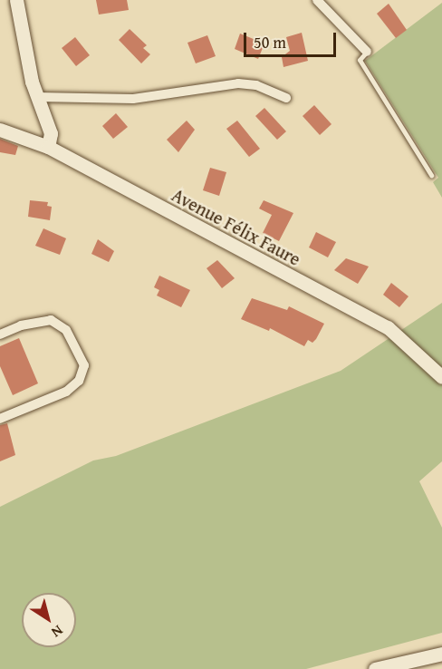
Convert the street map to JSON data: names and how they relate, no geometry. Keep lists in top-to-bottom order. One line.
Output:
{"streets":{"street":["Avenue Félix Faure"]},"scale_bar":"50 m","north":"bottom right"}
